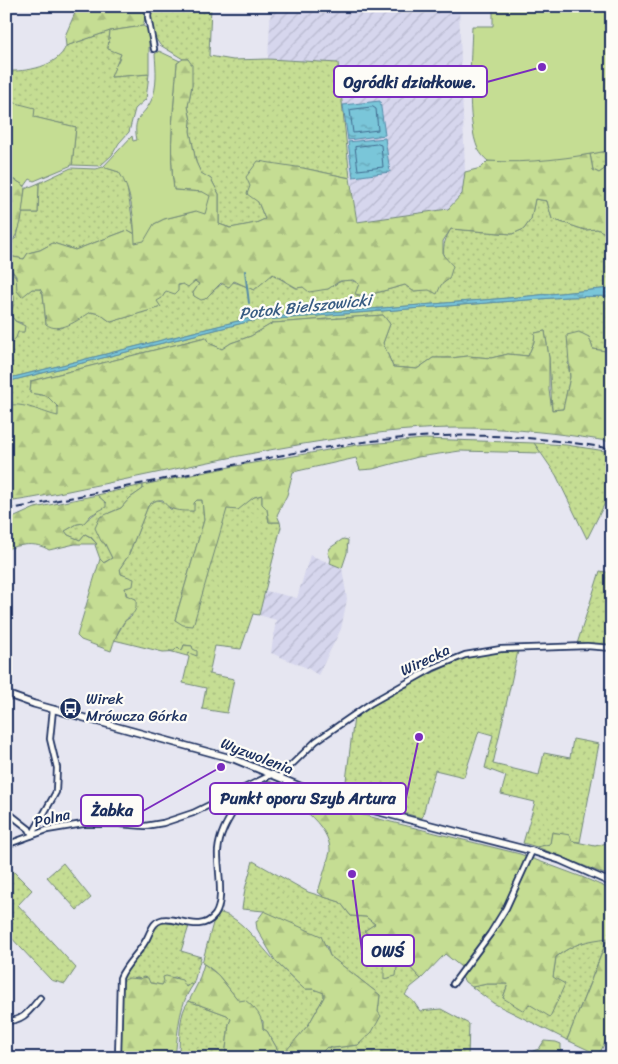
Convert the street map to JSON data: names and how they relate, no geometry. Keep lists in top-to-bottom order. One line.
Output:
{"streets":{"street":["Wirecka","Wyzwolenia","Polna"]},"crossings":[["Wirecka","Wyzwolenia"],["Wyzwolenia","Polna"]],"water":["Potok Bielszowicki"],"places":{"other":["Ogródki działkowe.","Punkt oporu Szyb Artura","Żabka","OWŚ"],"bus stop":["Wirek Mrówcza Górka"]}}
